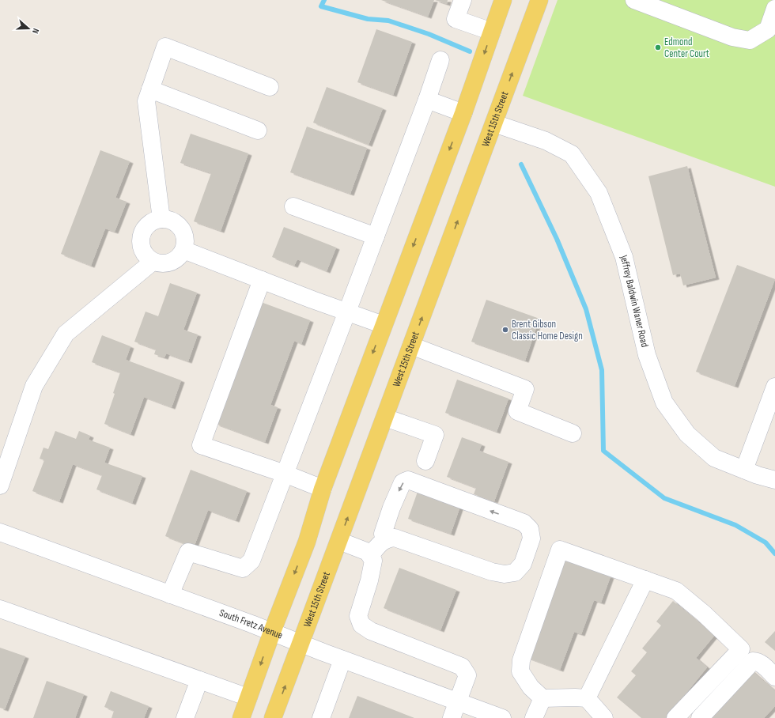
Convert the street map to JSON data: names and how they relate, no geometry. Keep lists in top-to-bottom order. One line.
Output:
{"streets":{"main road":["West 15th Street"],"street":["Jeffrey Baldwin Waner Road","South Fretz Avenue"]},"crossings":[["West 15th Street","Jeffrey Baldwin Waner Road"],["West 15th Street","South Fretz Avenue"]],"places":["Edmond Center Court","Brent Gibson Classic Home Design"],"north":"right"}
